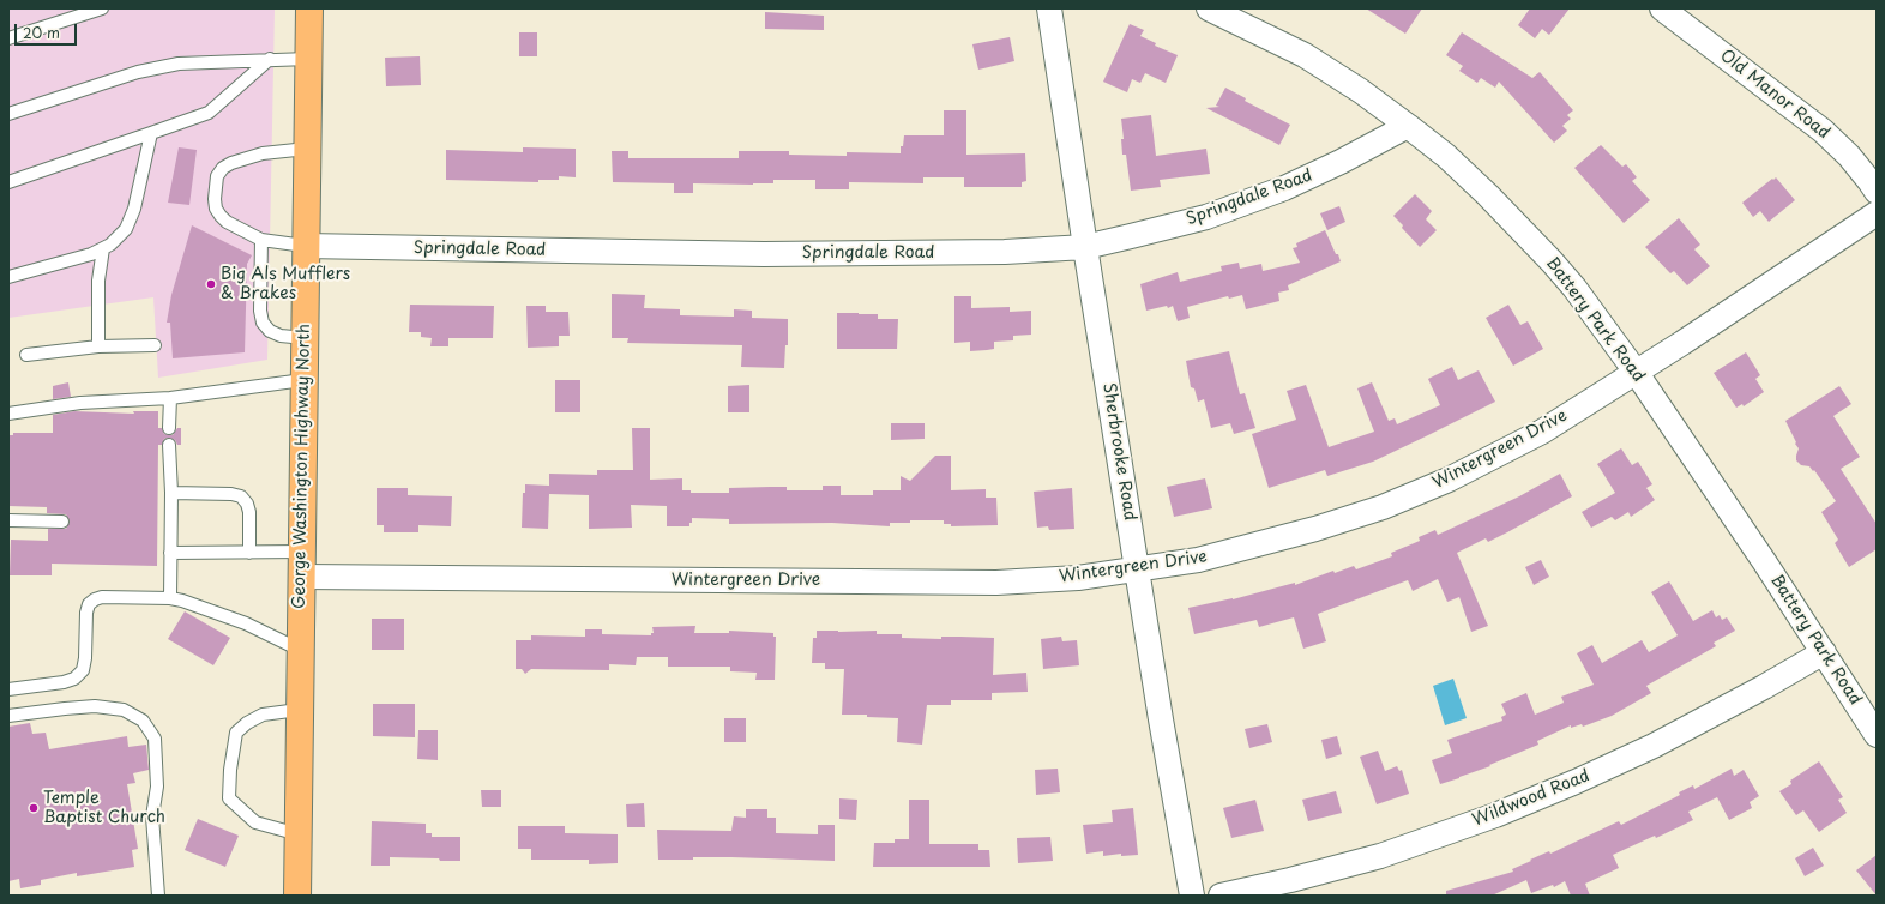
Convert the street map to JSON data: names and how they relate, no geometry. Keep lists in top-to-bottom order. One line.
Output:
{"streets":{"main road":["George Washington Highway North"],"street":["Old Manor Road","Springdale Road","Battery Park Road","Wintergreen Drive","Sherbrooke Road","Wildwood Road"]},"crossings":[["Springdale Road","Battery Park Road"],["Springdale Road","Sherbrooke Road"],["Springdale Road","George Washington Highway North"],["Battery Park Road","Wintergreen Drive"],["Battery Park Road","Wildwood Road"],["Wintergreen Drive","Sherbrooke Road"],["Wintergreen Drive","George Washington Highway North"]],"places":["Big Als Mufflers & Brakes","Temple Baptist Church"],"scale_bar":"20 m"}
